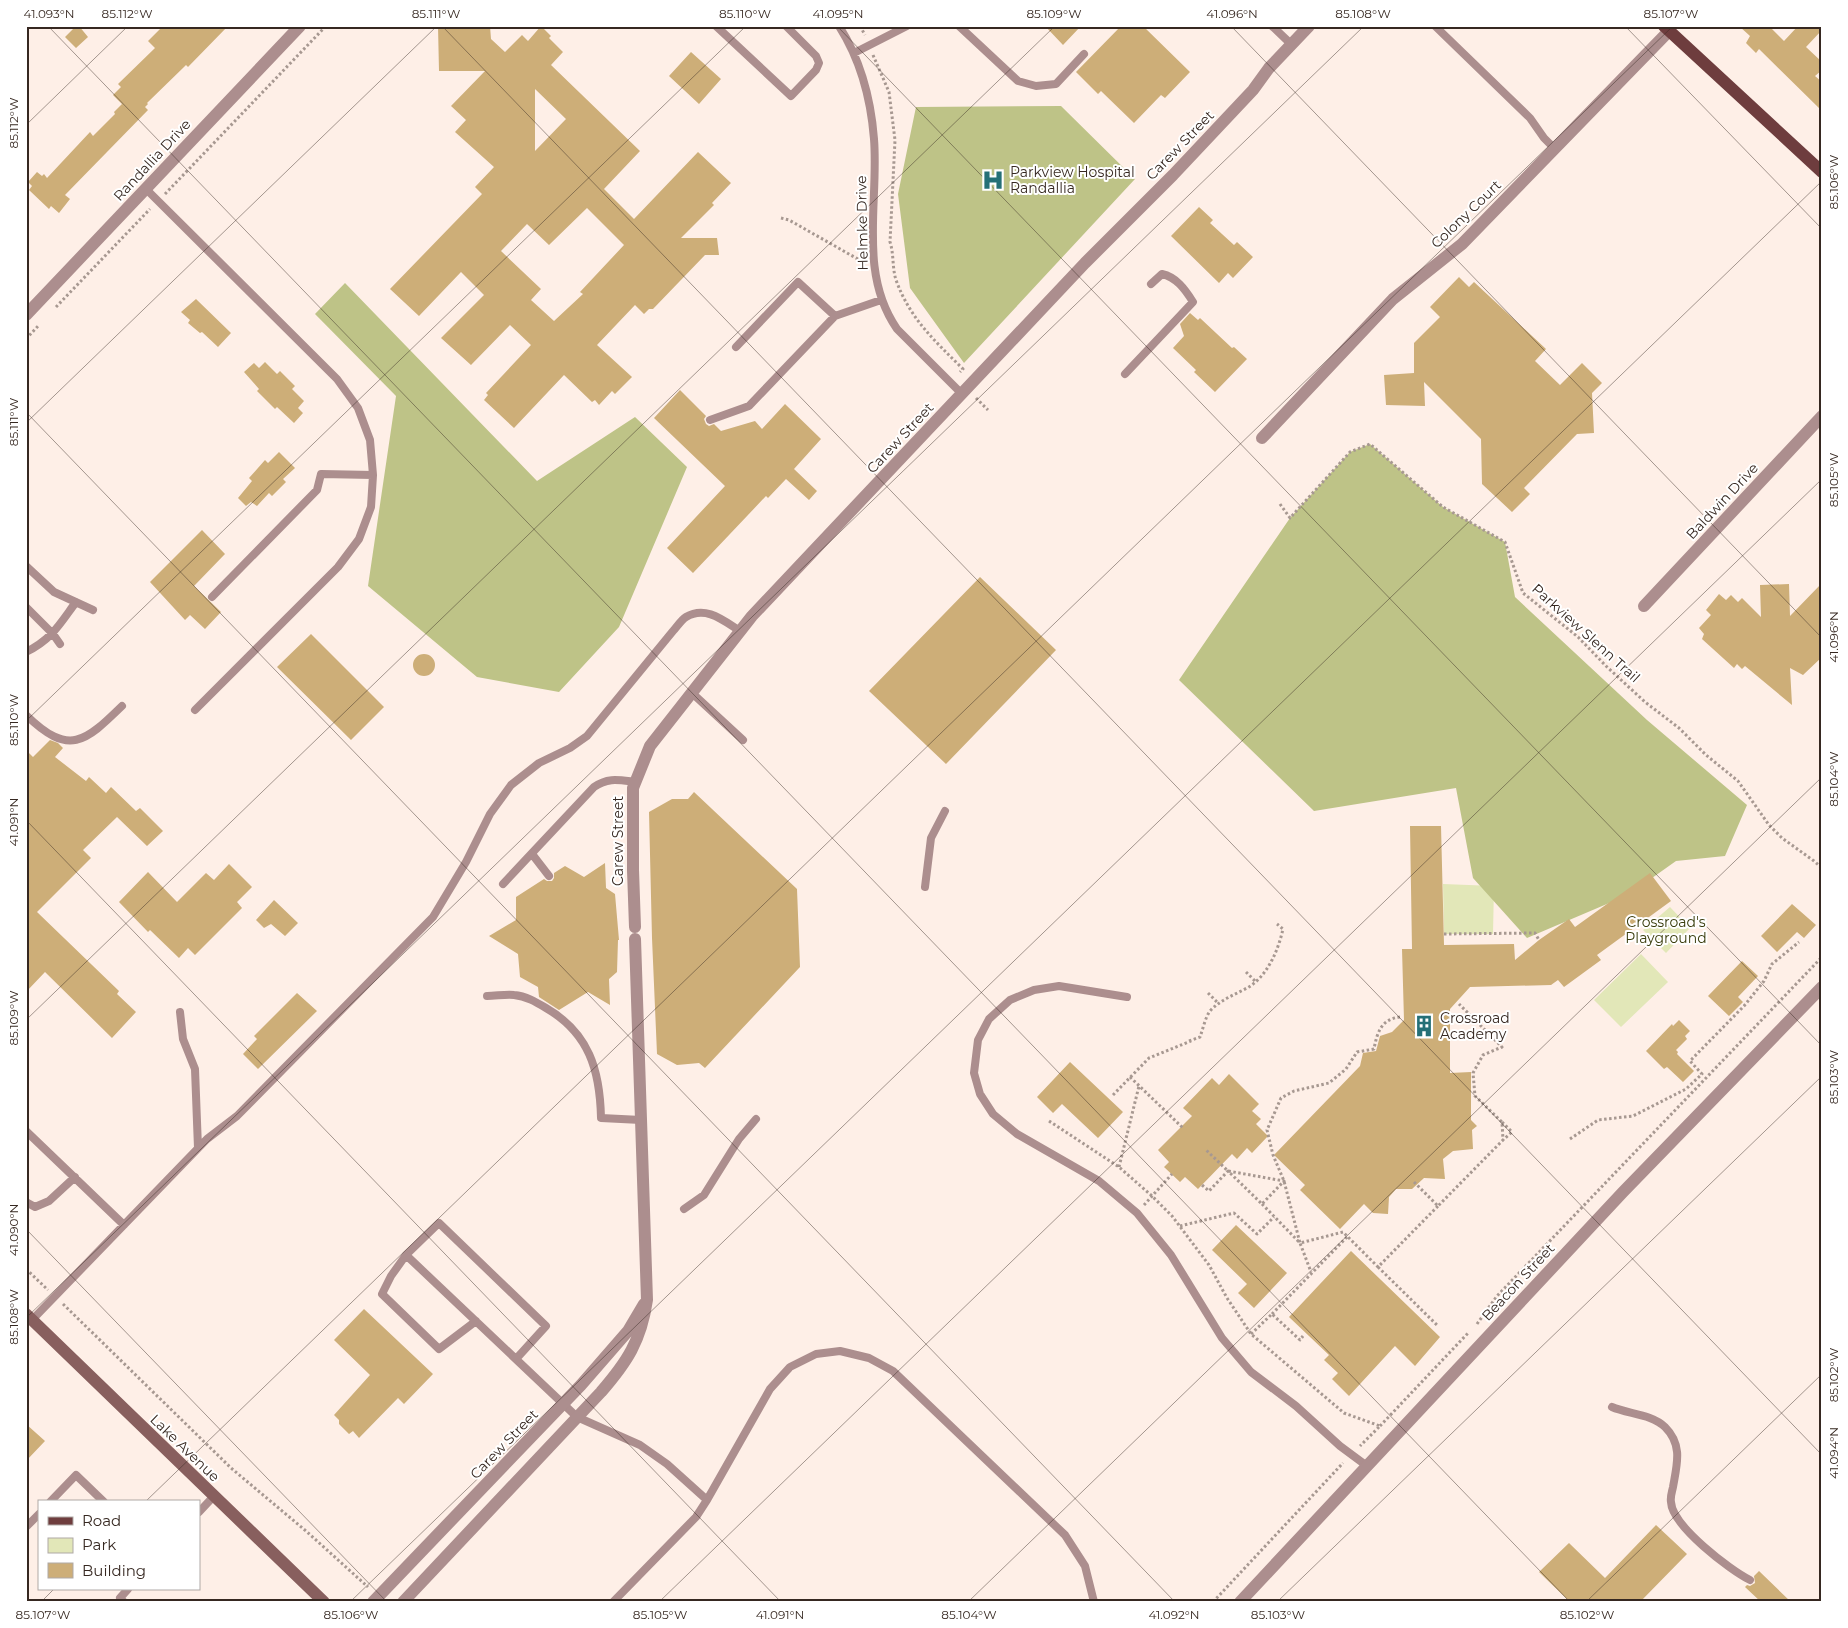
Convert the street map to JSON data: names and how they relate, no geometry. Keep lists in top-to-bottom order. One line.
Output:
{"streets":{"main road":["Lake Avenue"],"street":["Carew Street","Randallia Drive","Colony Court","Baldwin Drive","Beacon Street"],"lane":["Helmke Drive"],"path":["Parkview Slenn Trail"]},"crossings":[["Carew Street","Helmke Drive"]],"parks":["Crossroad's Playground"],"places":{"hospital":["Parkview Hospital Randallia"],"building":["Crossroad Academy"]},"legend":["Road","Park","Building"],"coordinates":["41.093°N","85.112°W","85.111°W","85.110°W","41.095°N","85.109°W","41.096°N","85.108°W","85.107°W","85.106°W","85.105°W","85.104°W","41.091°N","85.103°W","41.090°N","85.102°W","41.094°N","41.092°N"]}
